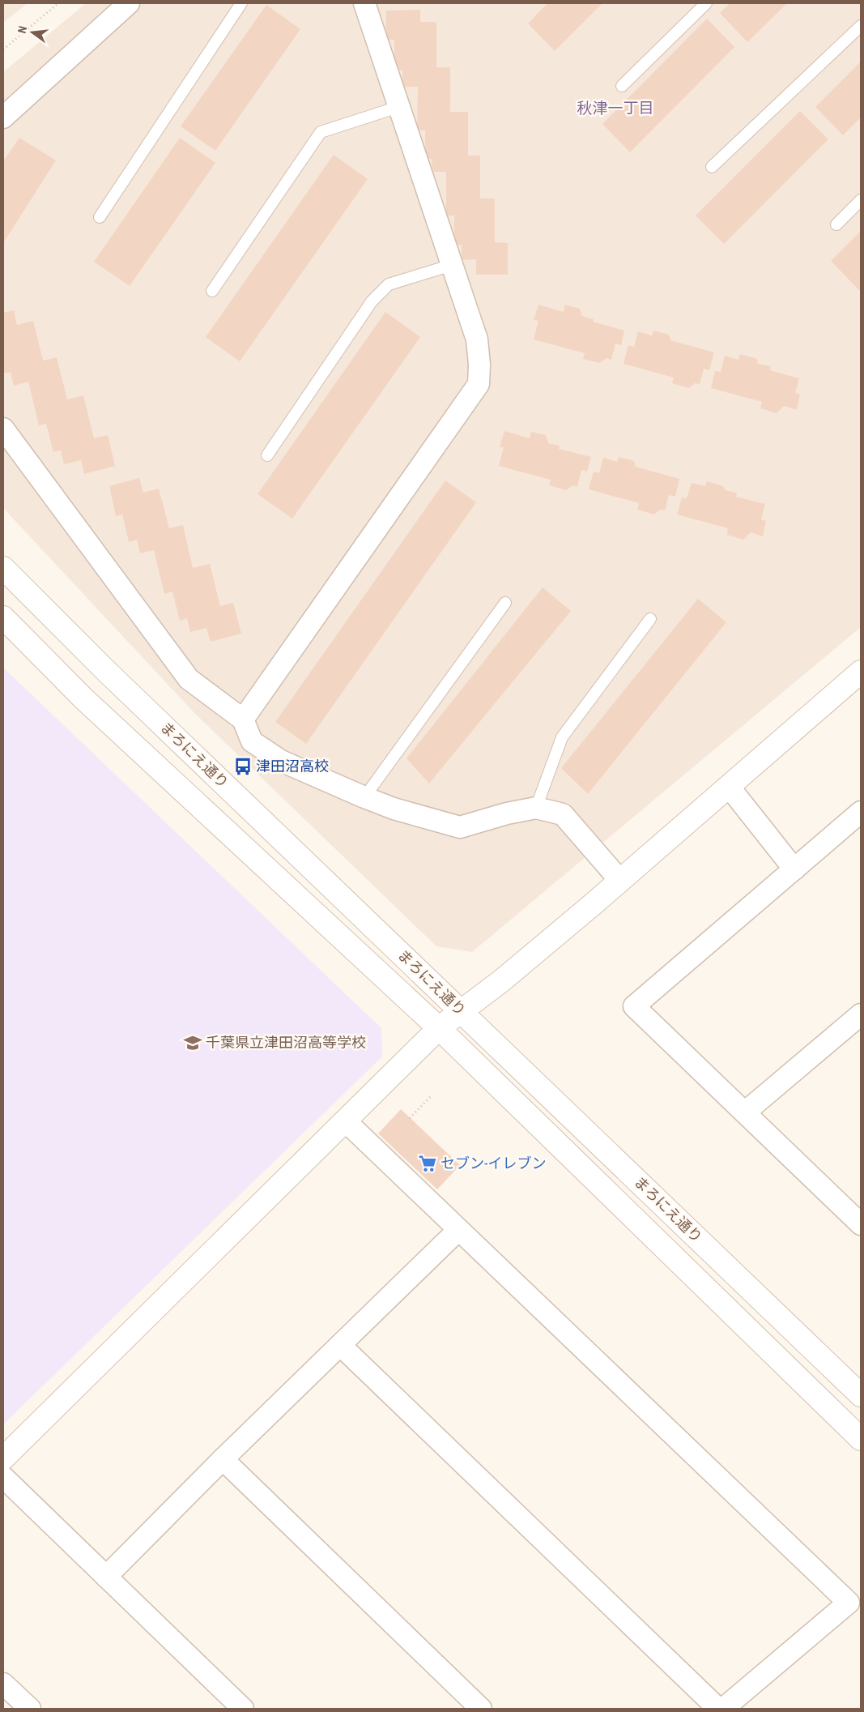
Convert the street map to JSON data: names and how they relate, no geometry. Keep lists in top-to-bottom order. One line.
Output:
{"streets":{"street":["まろにえ通り"]},"districts":["秋津一丁目"],"places":{"bus stop":["津田沼高校"],"school or university":["千葉県立津田沼高等学校"],"supermarket":["セブン-イレブン"]},"north":"left"}
